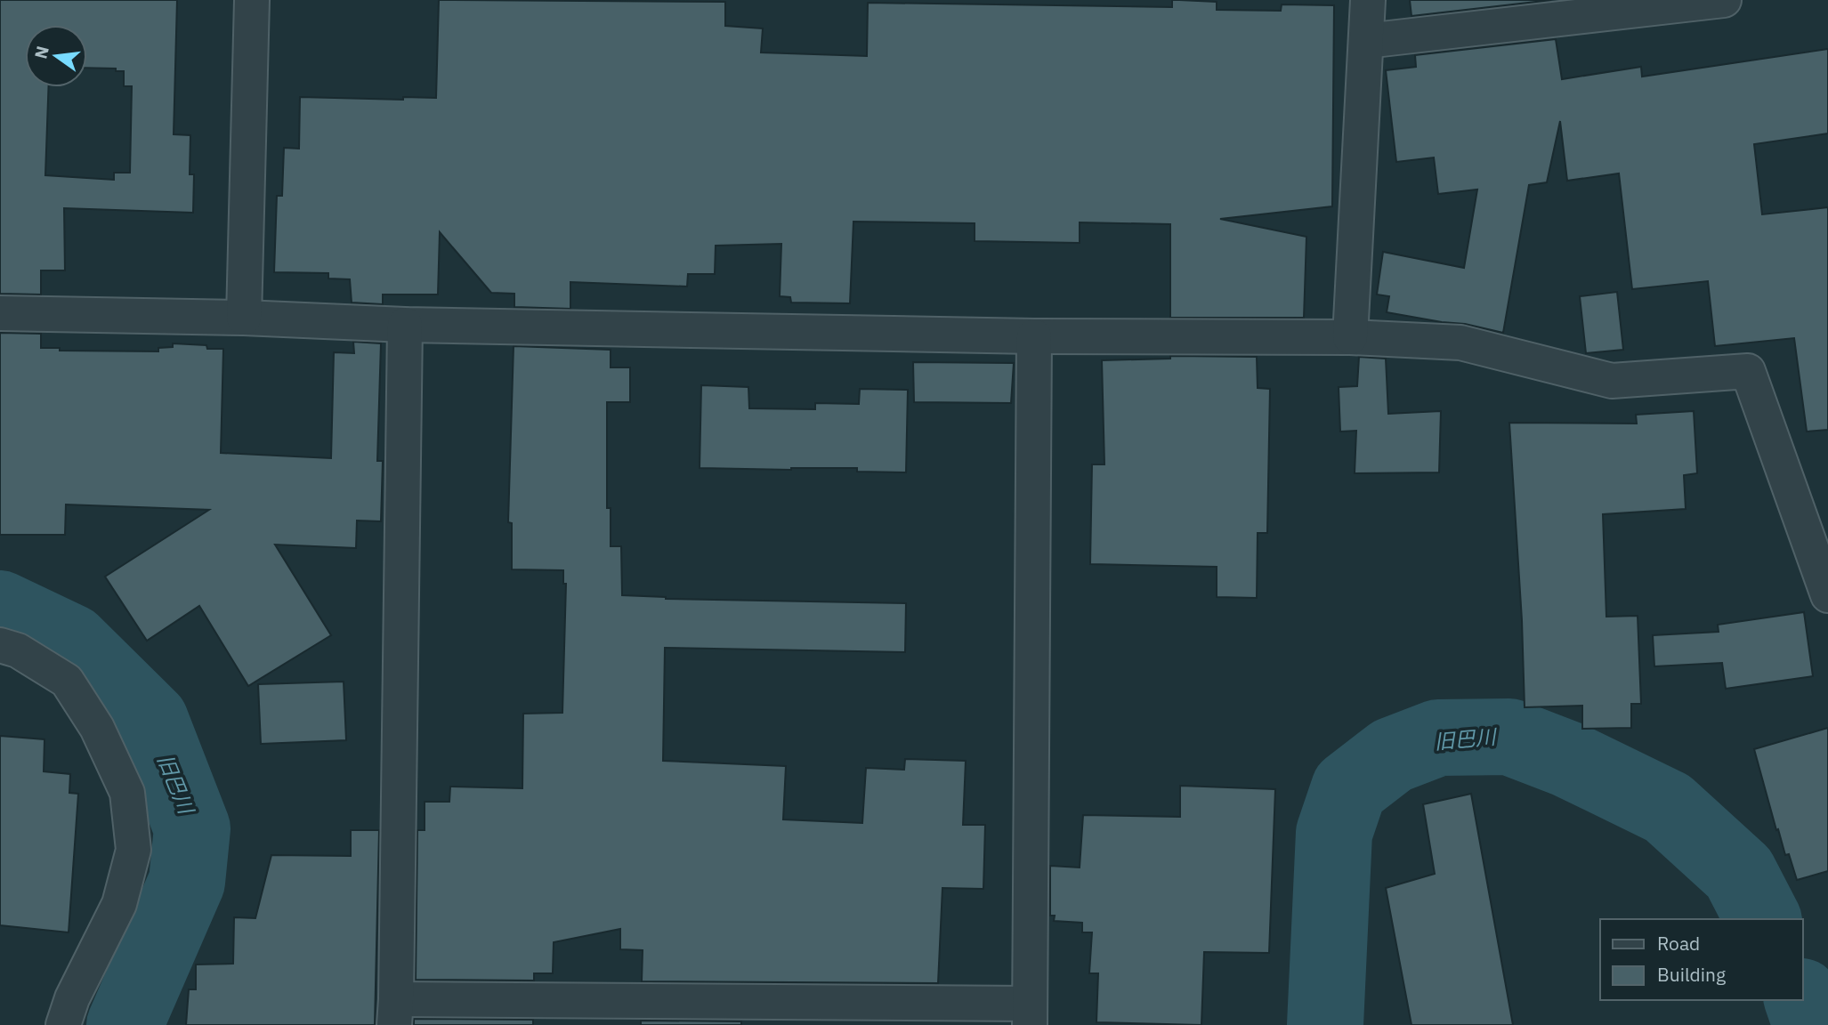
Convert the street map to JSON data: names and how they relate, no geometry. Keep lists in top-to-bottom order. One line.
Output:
{"water":["旧巴川"],"legend":["Road","Building"],"north":"left"}
